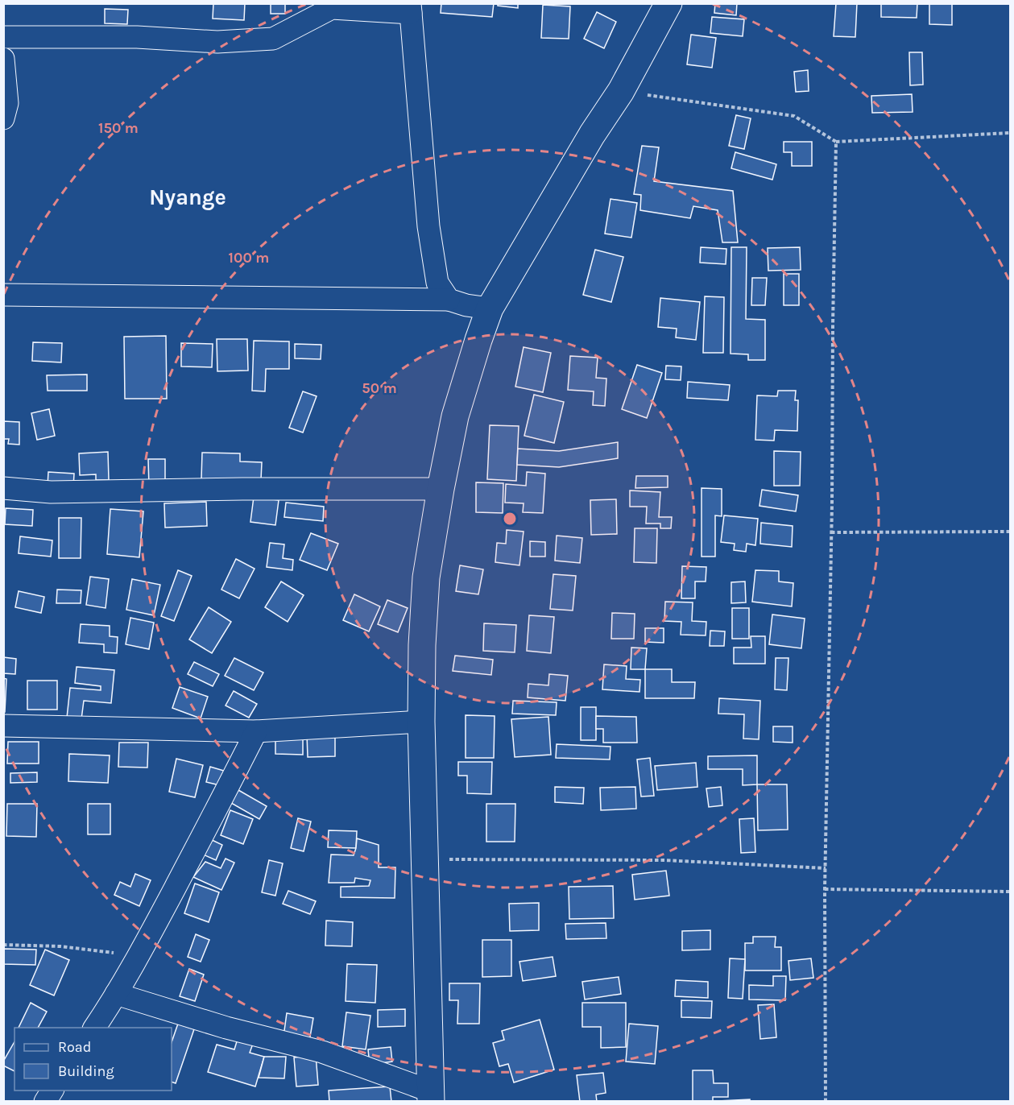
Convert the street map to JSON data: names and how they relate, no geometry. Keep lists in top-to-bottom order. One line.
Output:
{"districts":["Nyange"],"legend":["Road","Building"],"rings":["150 m","100 m","50 m"]}
